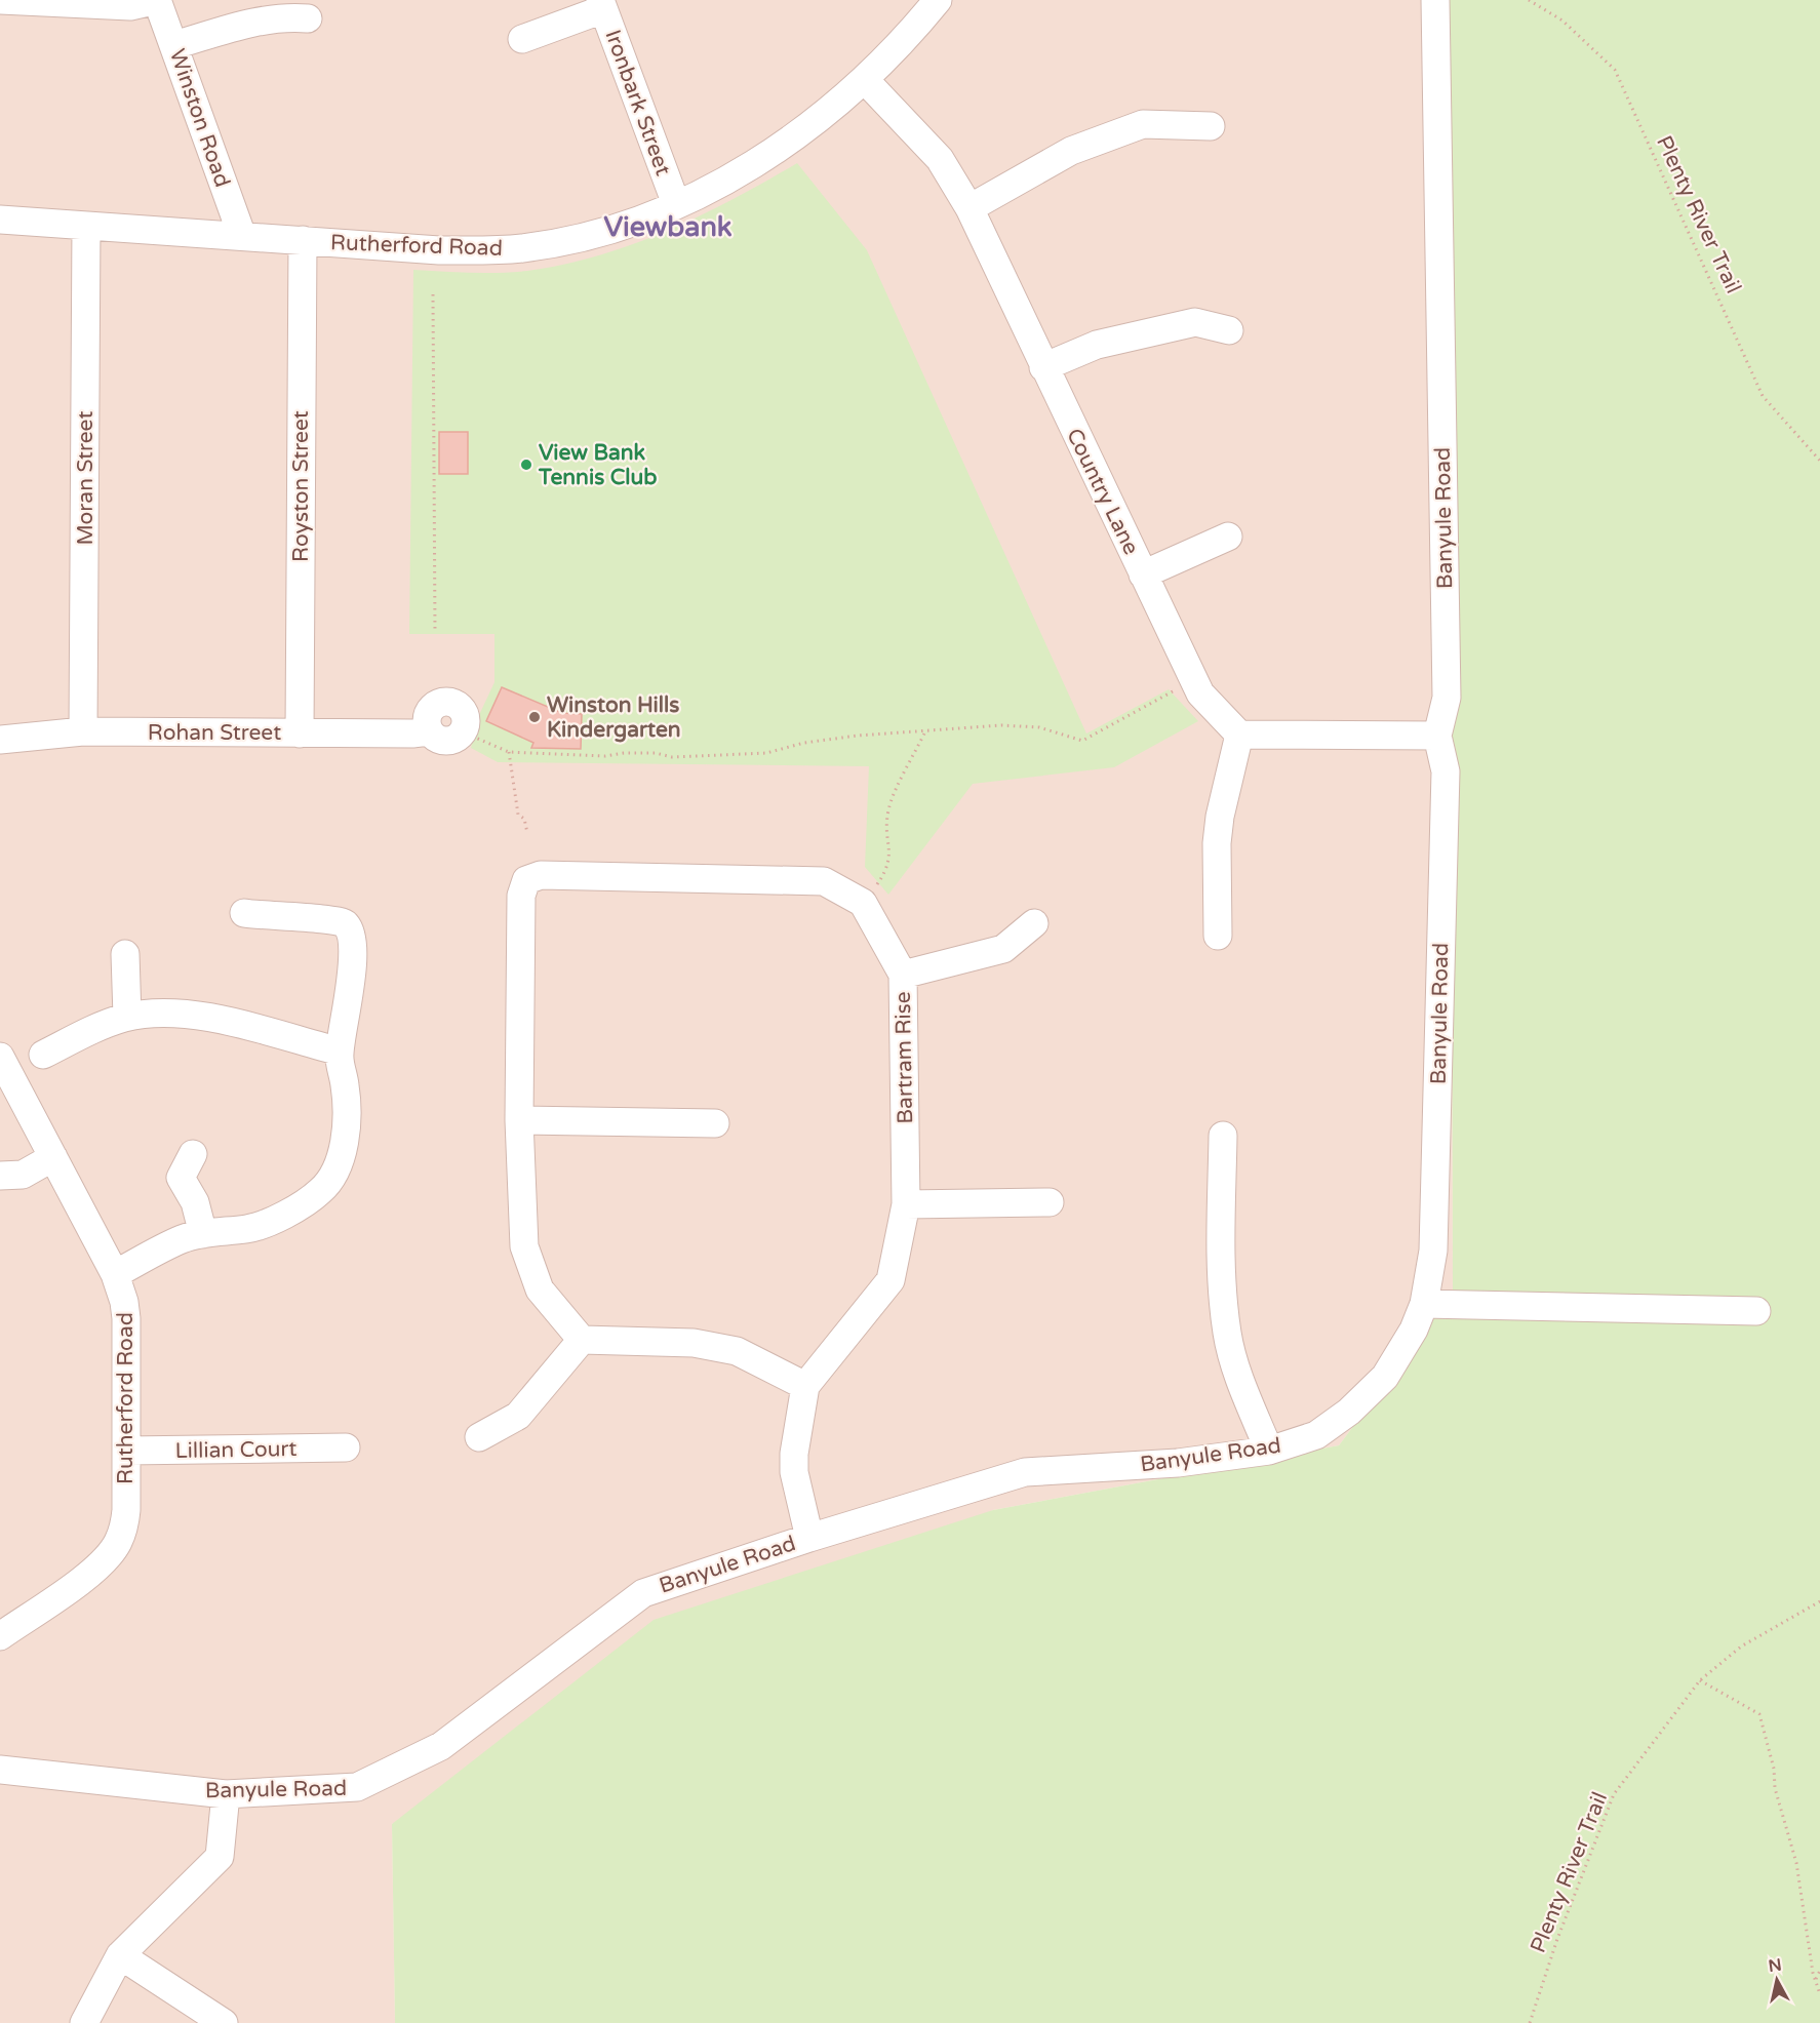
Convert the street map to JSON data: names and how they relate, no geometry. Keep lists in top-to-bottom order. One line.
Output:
{"streets":{"street":["Ironbark Street","Winston Road","Rutherford Road","Moran Street","Royston Street","Country Lane","Banyule Road","Rohan Street","Bartram Rise","Lillian Court"],"path":["Plenty River Trail"]},"crossings":[["Ironbark Street","Rutherford Road"],["Winston Road","Rutherford Road"],["Rutherford Road","Moran Street"],["Rutherford Road","Royston Street"],["Rutherford Road","Country Lane"],["Rutherford Road","Lillian Court"],["Moran Street","Rohan Street"],["Royston Street","Rohan Street"],["Banyule Road","Bartram Rise"]],"districts":["Viewbank"],"places":["View Bank Tennis Club","Winston Hills Kindergarten"],"north":"top"}
